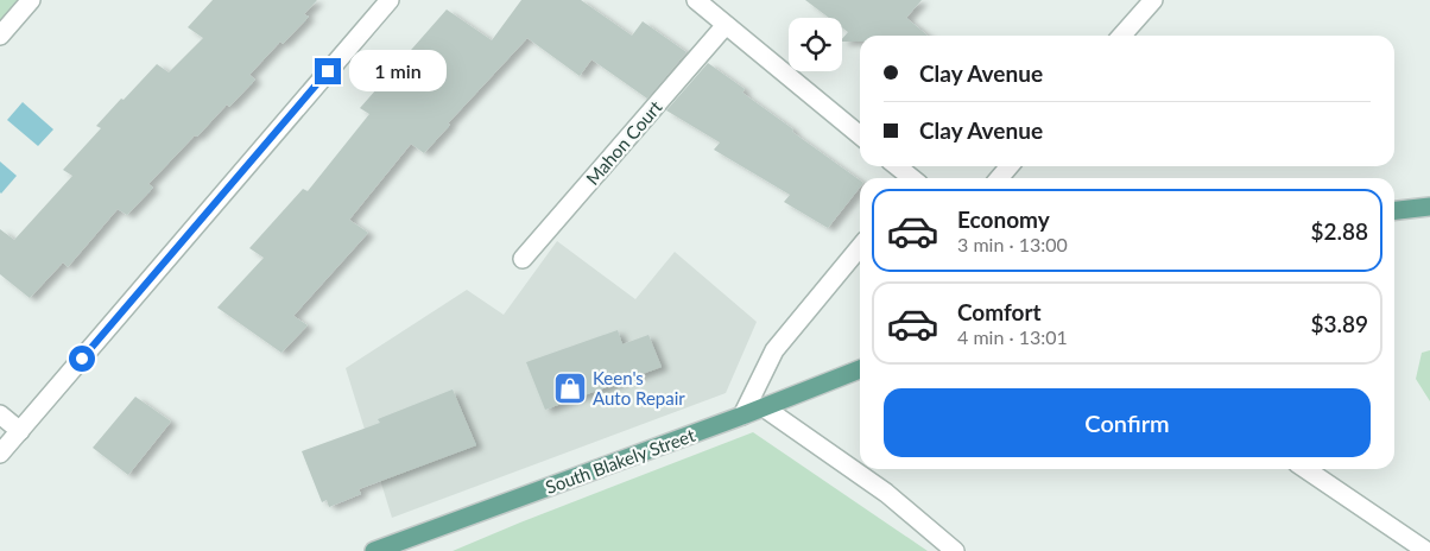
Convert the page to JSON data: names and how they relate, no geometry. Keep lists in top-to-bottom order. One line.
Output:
{"streets":{"main road":["South Blakely Street"],"street":["Mahon Court"]},"places":{"shop":["Keen's Auto Repair"]},"page":{"banner":["Clay Avenue","Clay Avenue"],"bubble":"1 min","list":[{"name":"Economy","note":"3 min · 13:00","value":"$2.88"},{"name":"Comfort","note":"4 min · 13:01","value":"$3.89"}],"buttons":"Confirm"}}
